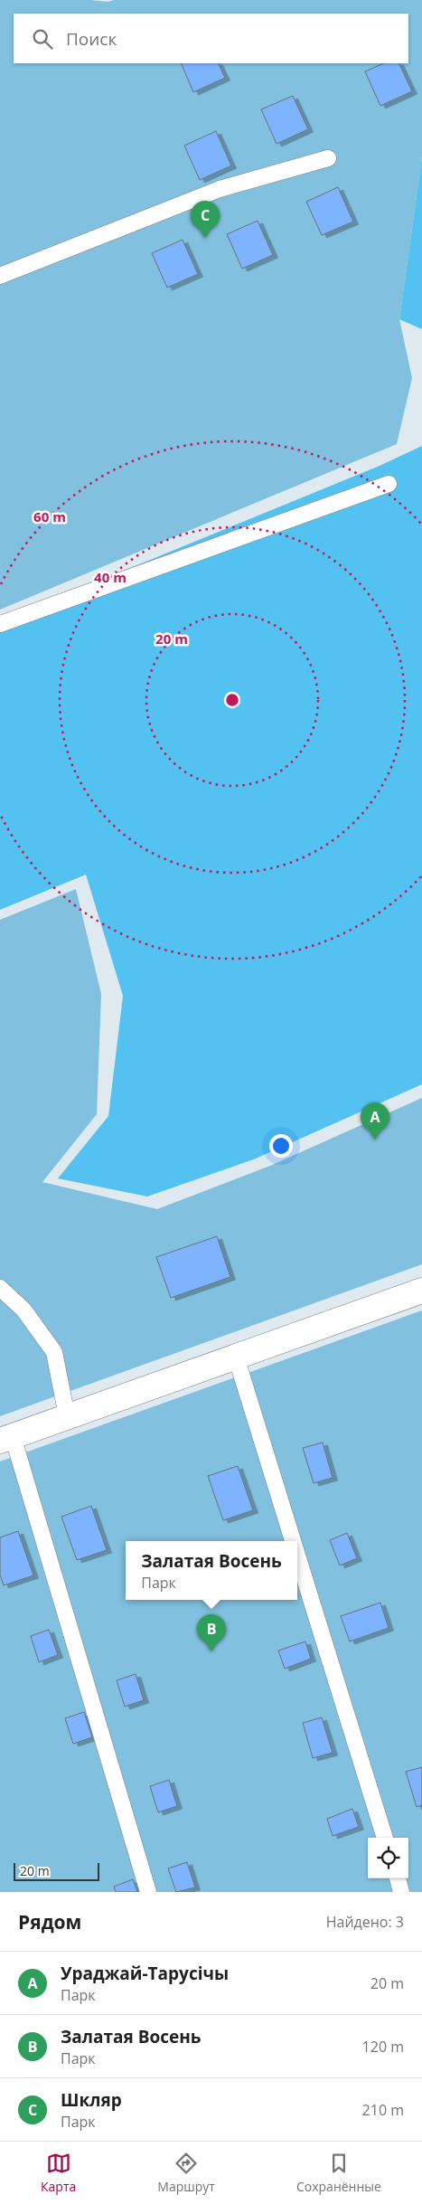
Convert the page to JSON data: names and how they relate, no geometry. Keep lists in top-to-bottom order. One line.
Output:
{"scale_bar":"20 m","page":{"search":"Поиск","pins":["C","A","B"],"popup":["Залатая Восень","Парк"],"scale":"20 m","heading":["Рядом","Найдено: 3"],"list":[{"mark":"A","name":"Ураджай-Тарусічы","note":"Парк","value":"20 m"},{"mark":"B","name":"Залатая Восень","note":"Парк","value":"120 m"},{"mark":"C","name":"Шкляр","note":"Парк","value":"210 m"}],"nav":["Карта","Маршрут","Сохранённые"]},"rings":["60 m","40 m","20 m"]}
